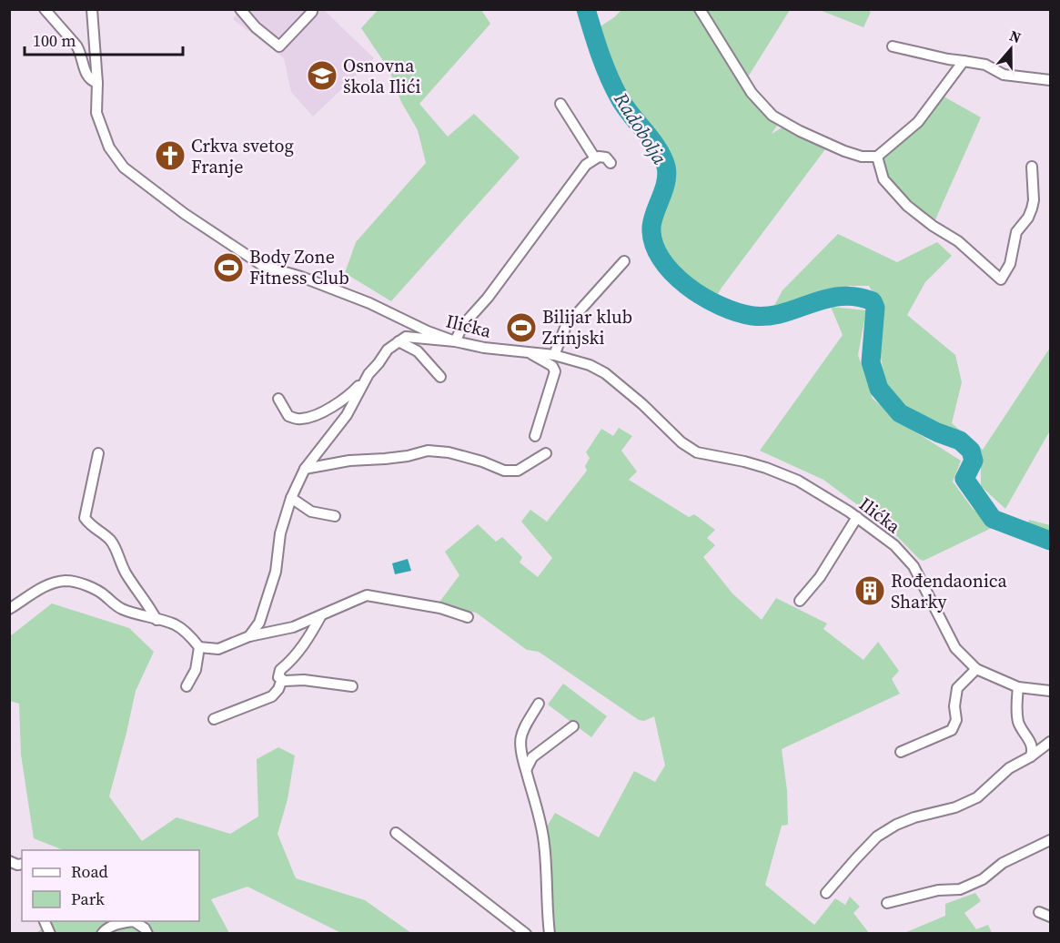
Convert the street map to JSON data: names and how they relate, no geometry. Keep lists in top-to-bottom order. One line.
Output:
{"streets":{"street":["Ilićka"]},"water":["Radobolja"],"places":{"school or university":["Osnovna škola Ilići"],"church":["Crkva svetog Franje"],"sports":["Body Zone Fitness Club","Bilijar klub Zrinjski"],"building":["Rođendaonica Sharky"]},"legend":["Road","Park"],"scale_bar":"100 m","north":"top"}
